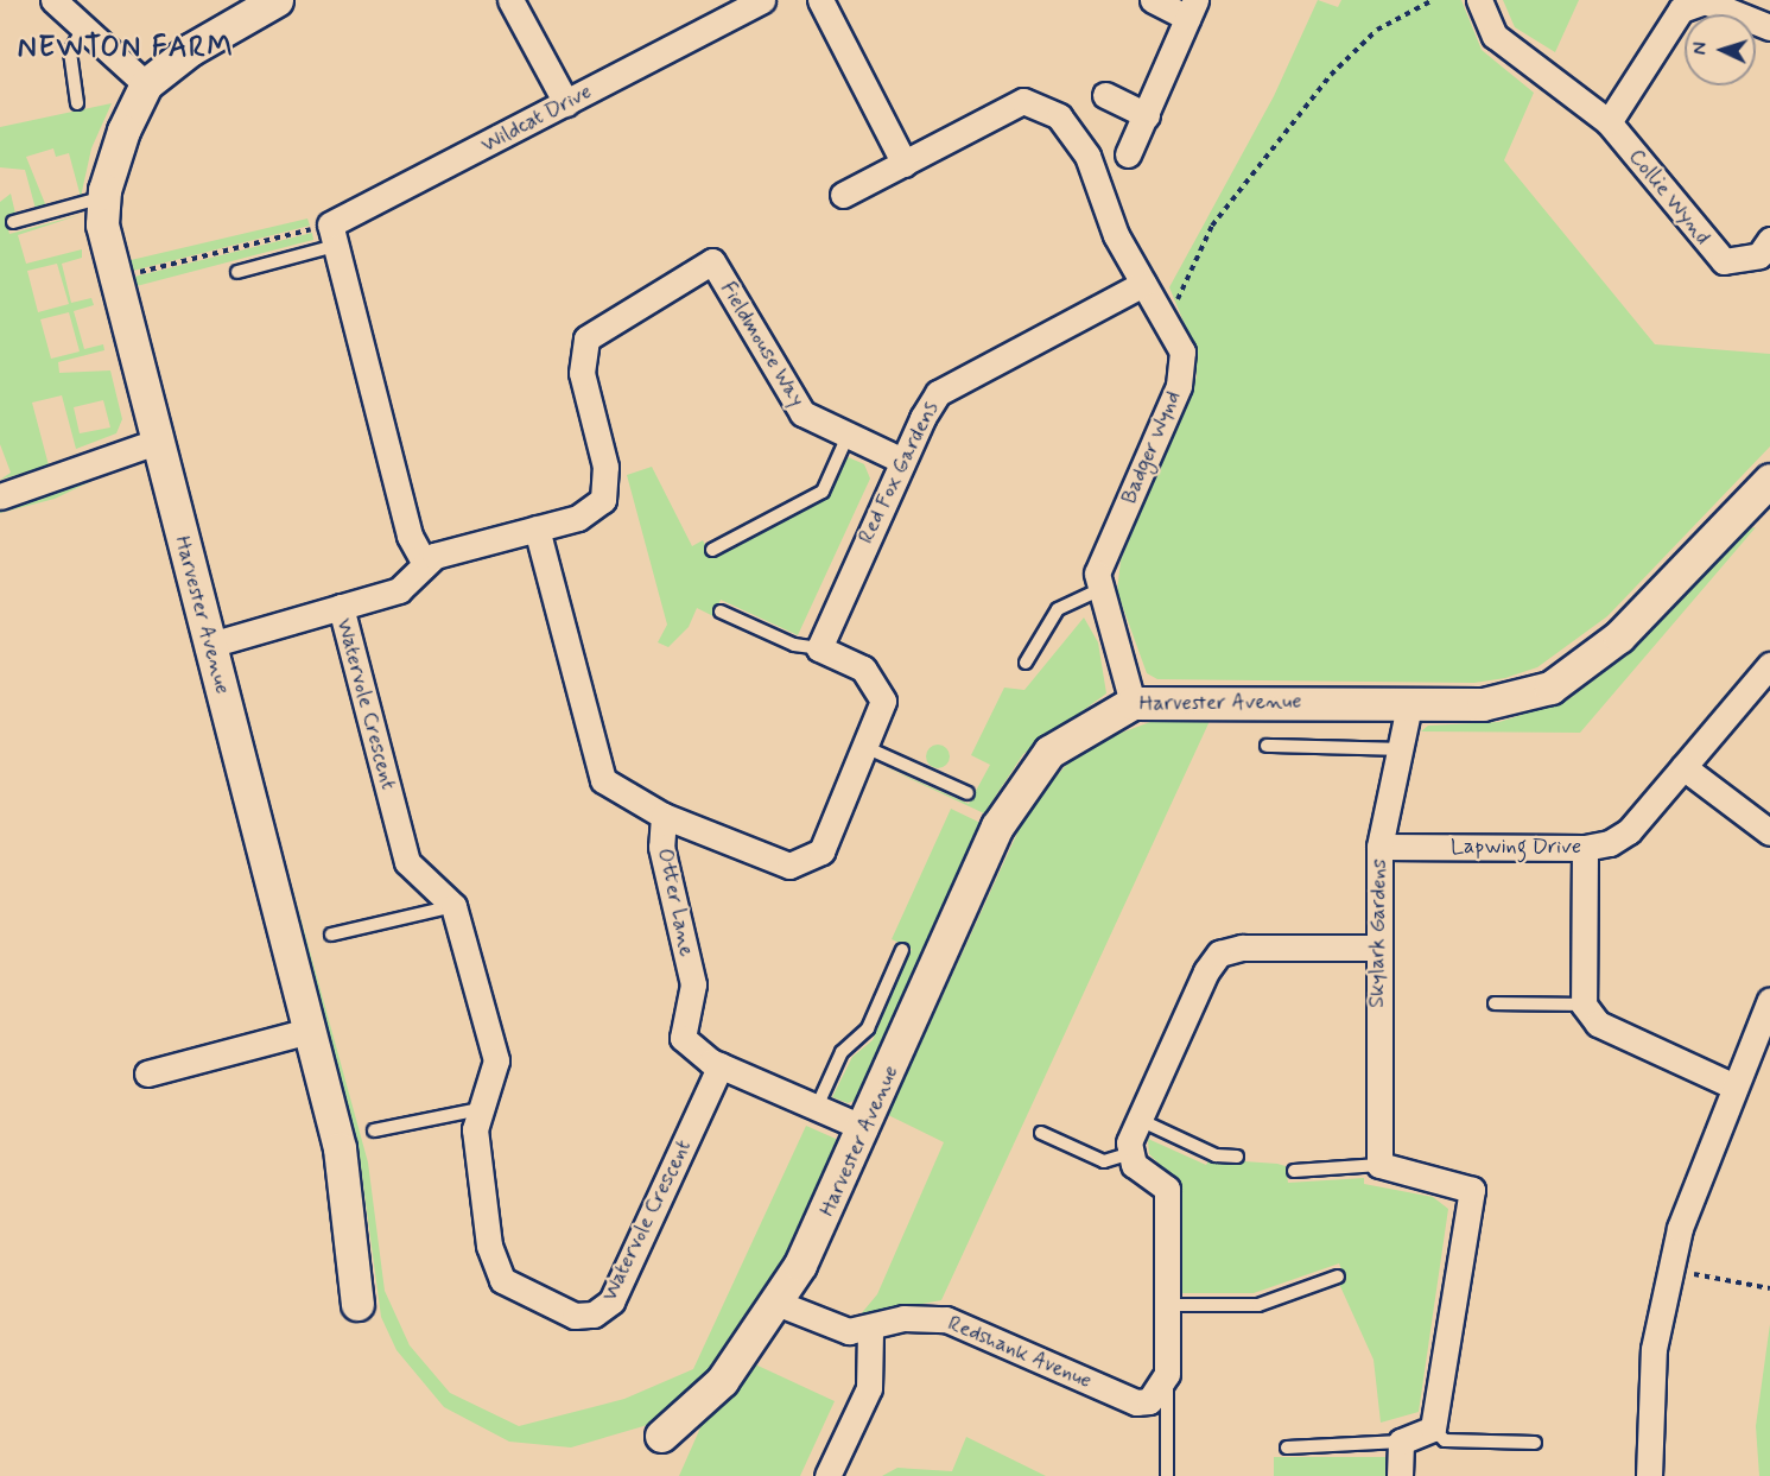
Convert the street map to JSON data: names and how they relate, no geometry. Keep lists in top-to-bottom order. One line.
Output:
{"streets":{"street":["Wildcat Drive","Collie Wynd","Fieldmouse Way","Badger Wynd","Red Fox Gardens","Harvester Avenue","Watervole Crescent","Lapwing Drive","Otter Lane","Skylark Gardens","Redshank Avenue"]},"crossings":[["Fieldmouse Way","Red Fox Gardens"],["Badger Wynd","Red Fox Gardens"],["Badger Wynd","Harvester Avenue"],["Harvester Avenue","Otter Lane"],["Harvester Avenue","Skylark Gardens"],["Harvester Avenue","Redshank Avenue"],["Watervole Crescent","Otter Lane"],["Lapwing Drive","Skylark Gardens"]],"districts":["NEWTON FARM"],"north":"left"}
